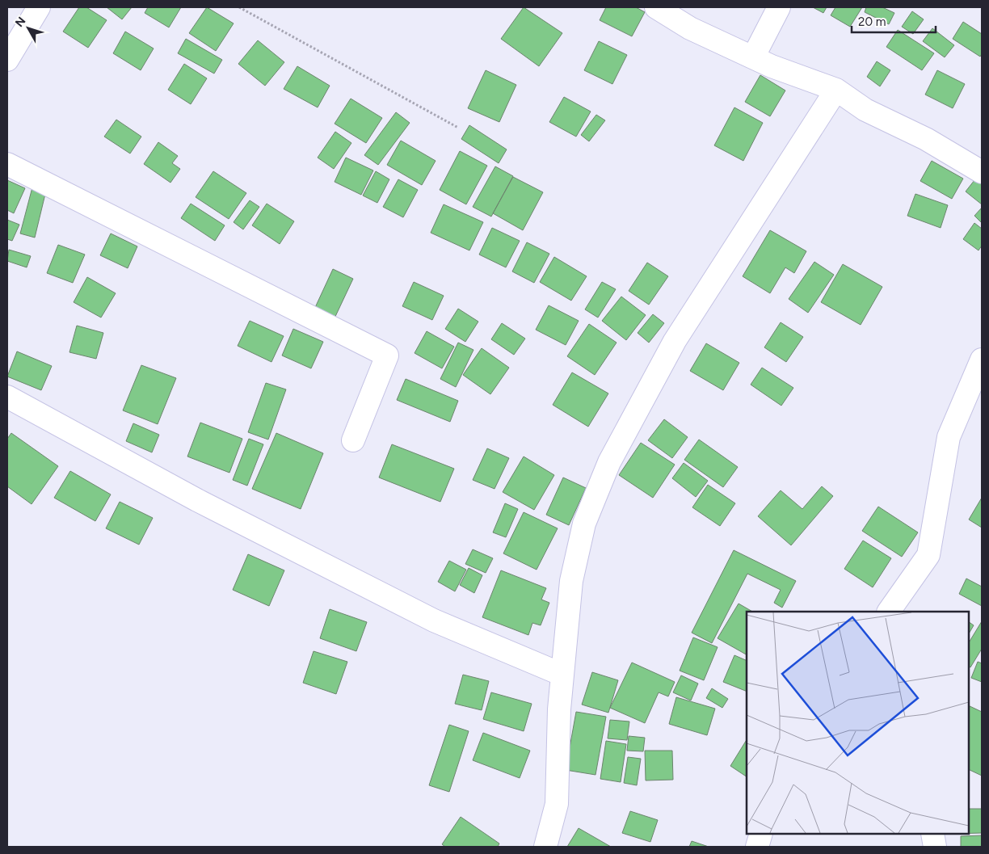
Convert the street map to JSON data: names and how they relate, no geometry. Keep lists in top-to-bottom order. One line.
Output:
{"scale_bar":"20 m","north":"top left"}
